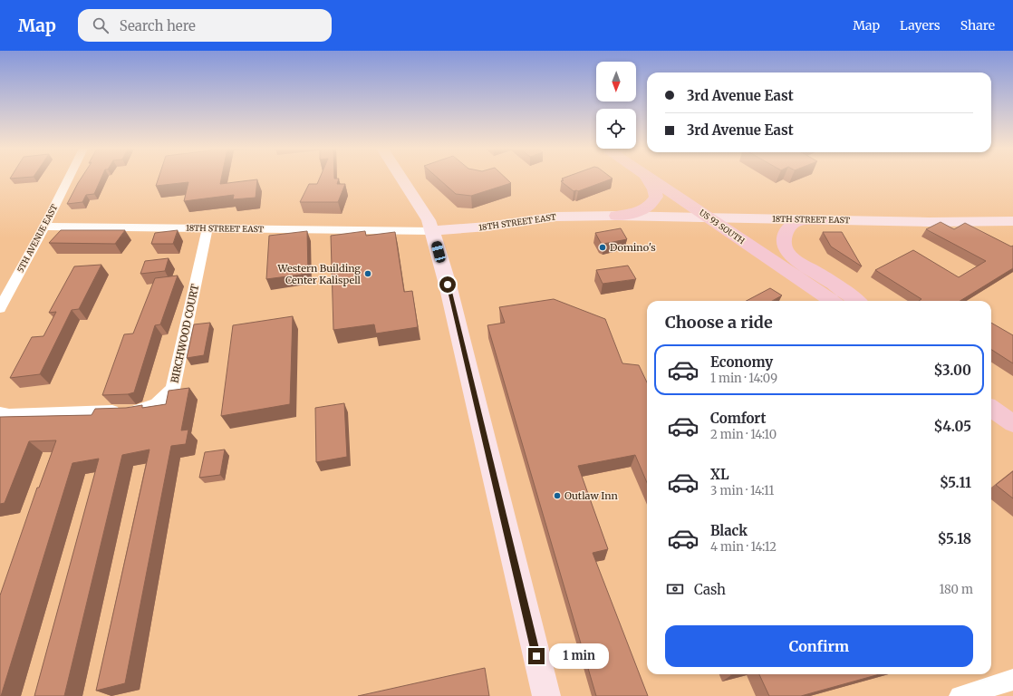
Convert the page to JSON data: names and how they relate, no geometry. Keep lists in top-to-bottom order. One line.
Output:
{"streets":{"main road":["US 93 SOUTH"],"street":["18TH STREET EAST","5TH AVENUE EAST","BIRCHWOOD COURT"]},"crossings":[["18TH STREET EAST","US 93 SOUTH"],["18TH STREET EAST","5TH AVENUE EAST"],["18TH STREET EAST","BIRCHWOOD COURT"]],"places":["Domino's","Western Building Center Kalispell","Outlaw Inn"],"north":"bottom","page":{"header":"Map","search":"Search here","nav":["Map","Layers","Share"],"banner":["3rd Avenue East","3rd Avenue East"],"heading":"Choose a ride","list":[{"name":"Economy","note":"1 min · 14:09","value":"$3.00"},{"name":"Comfort","note":"2 min · 14:10","value":"$4.05"},{"name":"XL","note":"3 min · 14:11","value":"$5.11"},{"name":"Black","note":"4 min · 14:12","value":"$5.18"}],"pay":["Cash","180 m"],"buttons":"Confirm","bubble":"1 min"}}
